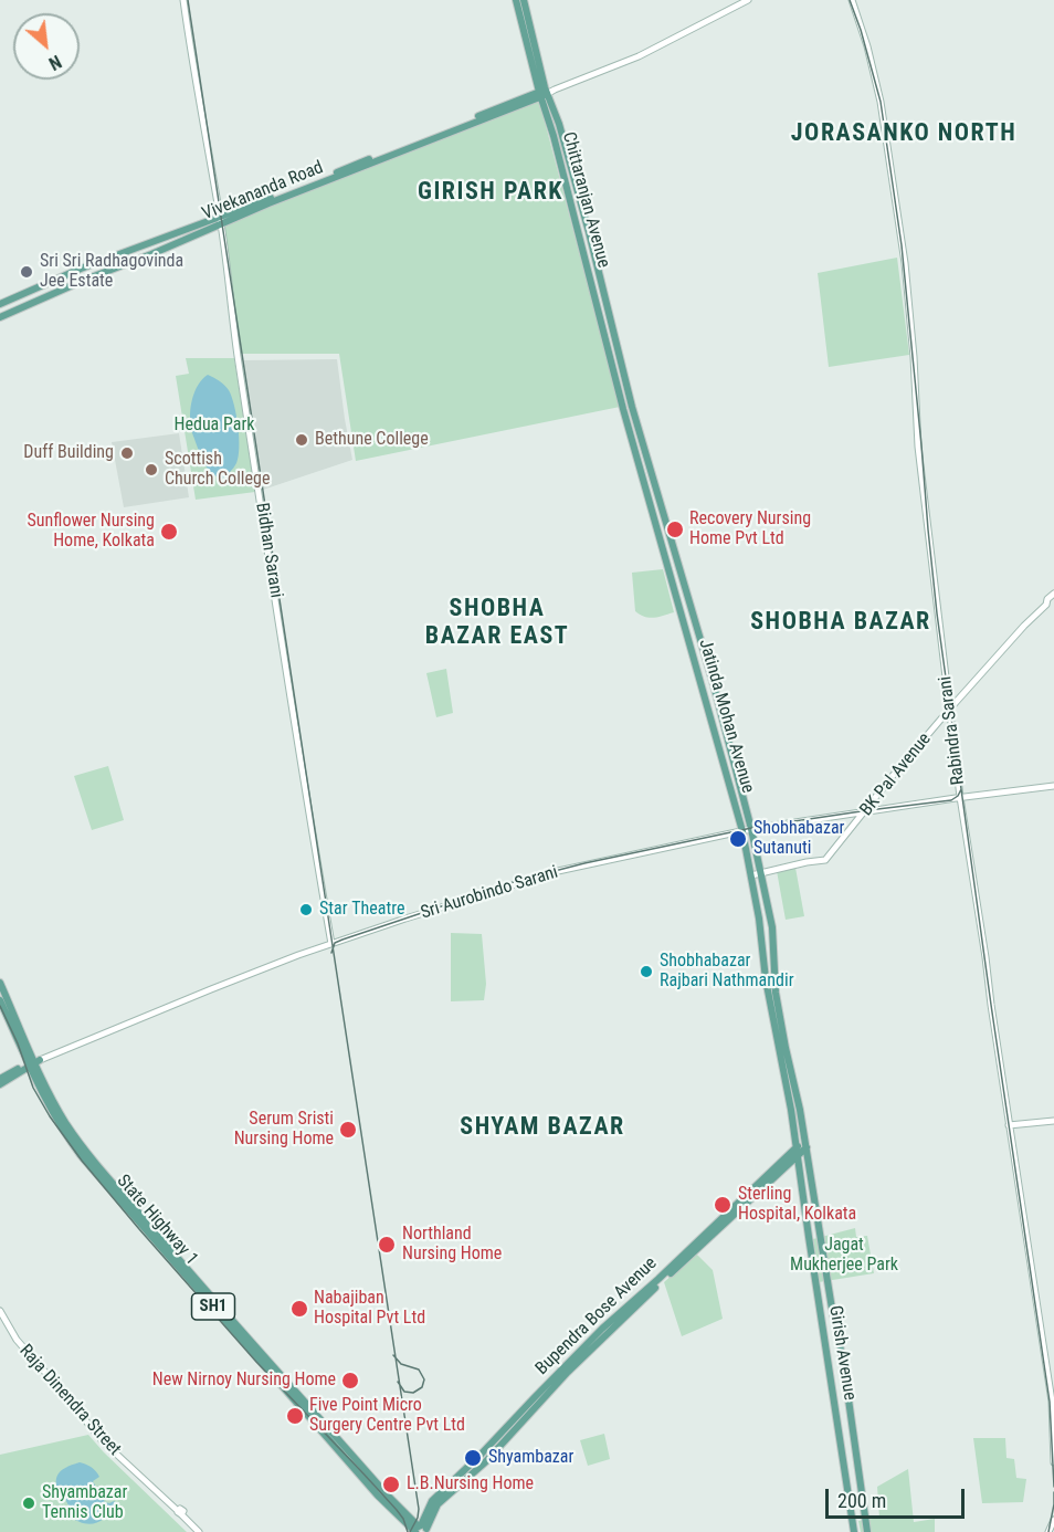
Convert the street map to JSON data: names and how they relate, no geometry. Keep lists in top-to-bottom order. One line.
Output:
{"streets":{"main road":["Vivekananda Road","Chittaranjan Avenue","Bidhan Sarani","Jatinda Mohan Avenue","Rabindra Sarani","BK Pal Avenue","Sri Aurobindo Sarani","State Highway 1","SH1","Bupendra Bose Avenue","Girish Avenue","Raja Dinendra Street"]},"crossings":[["Vivekananda Road","Chittaranjan Avenue"],["Vivekananda Road","Bidhan Sarani"],["Chittaranjan Avenue","Jatinda Mohan Avenue"],["Bidhan Sarani","Sri Aurobindo Sarani"],["Jatinda Mohan Avenue","BK Pal Avenue"],["Jatinda Mohan Avenue","Sri Aurobindo Sarani"],["Jatinda Mohan Avenue","Bupendra Bose Avenue"],["Jatinda Mohan Avenue","Girish Avenue"],["Rabindra Sarani","BK Pal Avenue"],["Rabindra Sarani","Sri Aurobindo Sarani"],["BK Pal Avenue","Sri Aurobindo Sarani"],["Sri Aurobindo Sarani","State Highway 1"],["Sri Aurobindo Sarani","SH1"],["State Highway 1","SH1"],["State Highway 1","Bupendra Bose Avenue"],["Bupendra Bose Avenue","Girish Avenue"]],"districts":["JORASANKO NORTH","GIRISH PARK","SHOBHA BAZAR EAST","SHOBHA BAZAR","SHYAM BAZAR"],"parks":["Hedua Park","Jagat Mukherjee Park"],"places":["Sri Sri Radhagovinda Jee Estate","Bethune College","Duff Building","Scottish Church College","Recovery Nursing Home Pvt Ltd","Sunflower Nursing Home, Kolkata","Shobhabazar Sutanuti","Star Theatre","Shobhabazar Rajbari Nathmandir","Serum Sristi Nursing Home","Sterling Hospital, Kolkata","Northland Nursing Home","Nabajiban Hospital Pvt Ltd","New Nirnoy Nursing Home","Five Point Micro Surgery Centre Pvt Ltd","Shyambazar","L.B.Nursing Home","Shyambazar Tennis Club"],"scale_bar":"200 m","north":"bottom right"}
